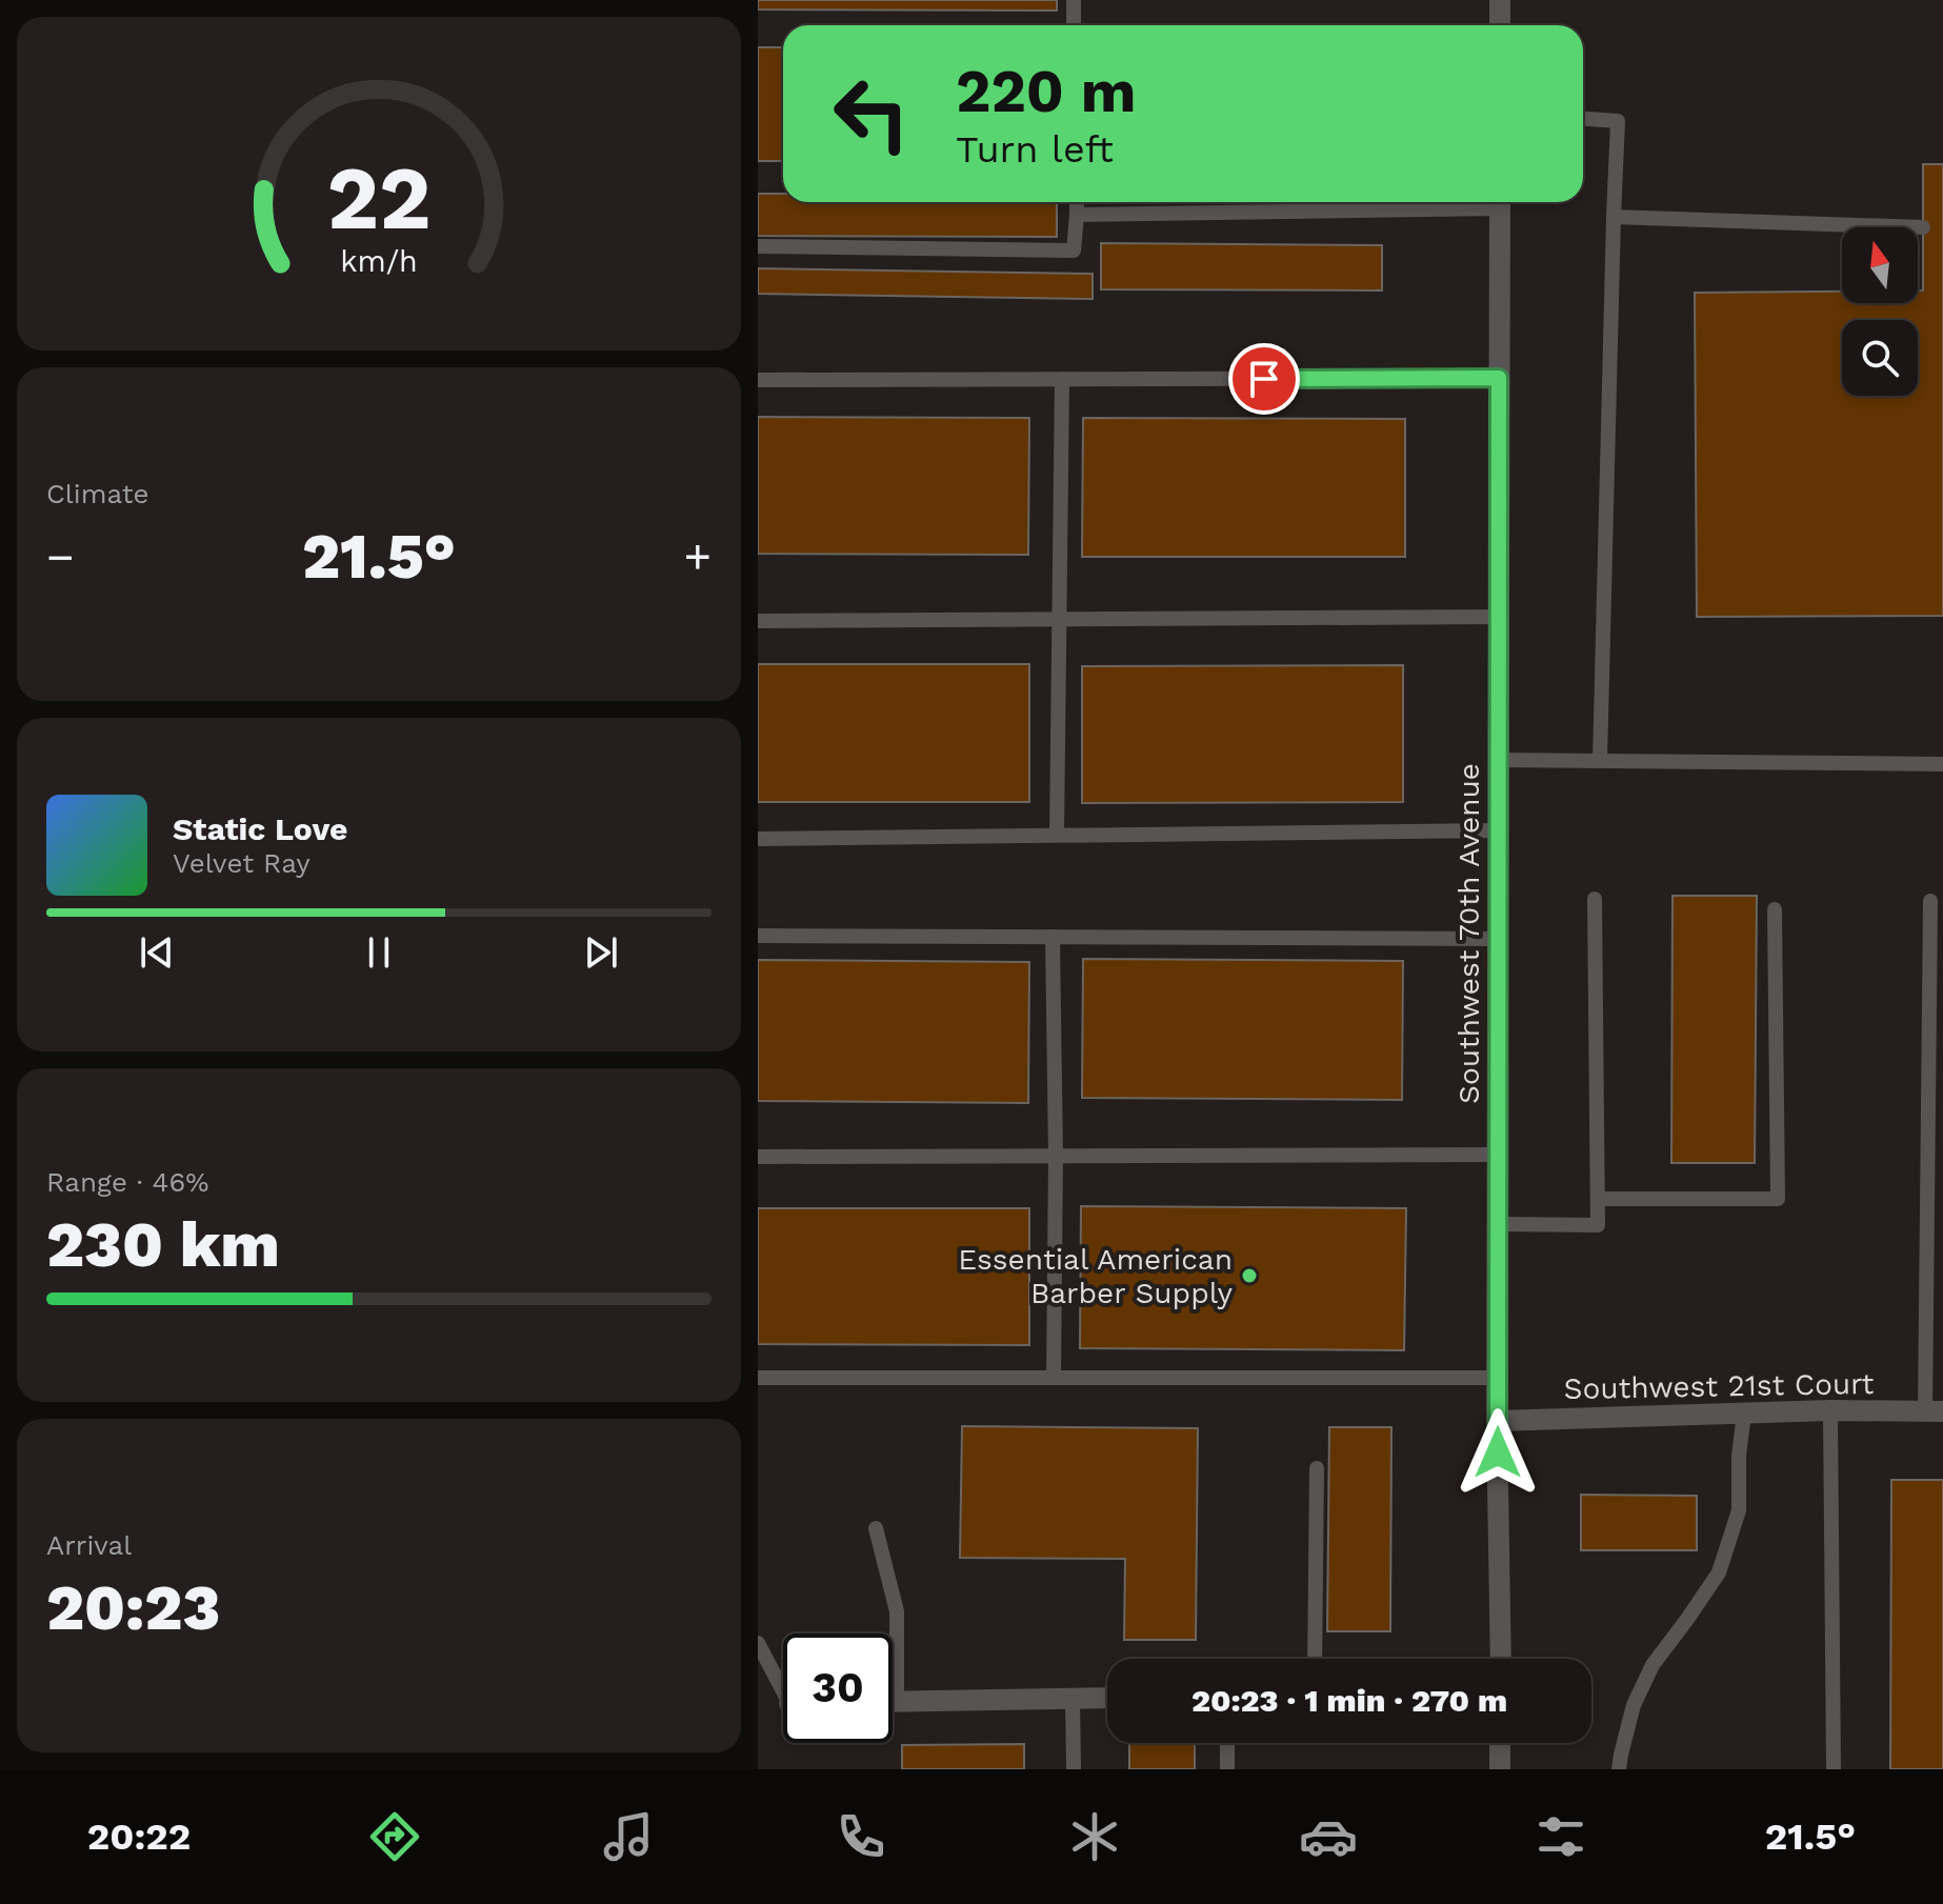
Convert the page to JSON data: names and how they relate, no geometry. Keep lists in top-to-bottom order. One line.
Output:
{"streets":{"street":["Southwest 70th Avenue","Southwest 21st Court"]},"crossings":[["Southwest 70th Avenue","Southwest 21st Court"]],"places":["Essential American Barber Supply"],"north":"top","page":{"turn":["220 m","Turn left"],"tile":["Climate",["Range · 46%","230 km"],["Arrival","20:23"]],"heat":["−","21.5°","+"],"song":["Static Love","Velvet Ray"],"limit":"30","trip":"20:23 · 1 min · 270 m","tabs":["20:22","21.5°"],"gauge":["22","km/h"]}}
